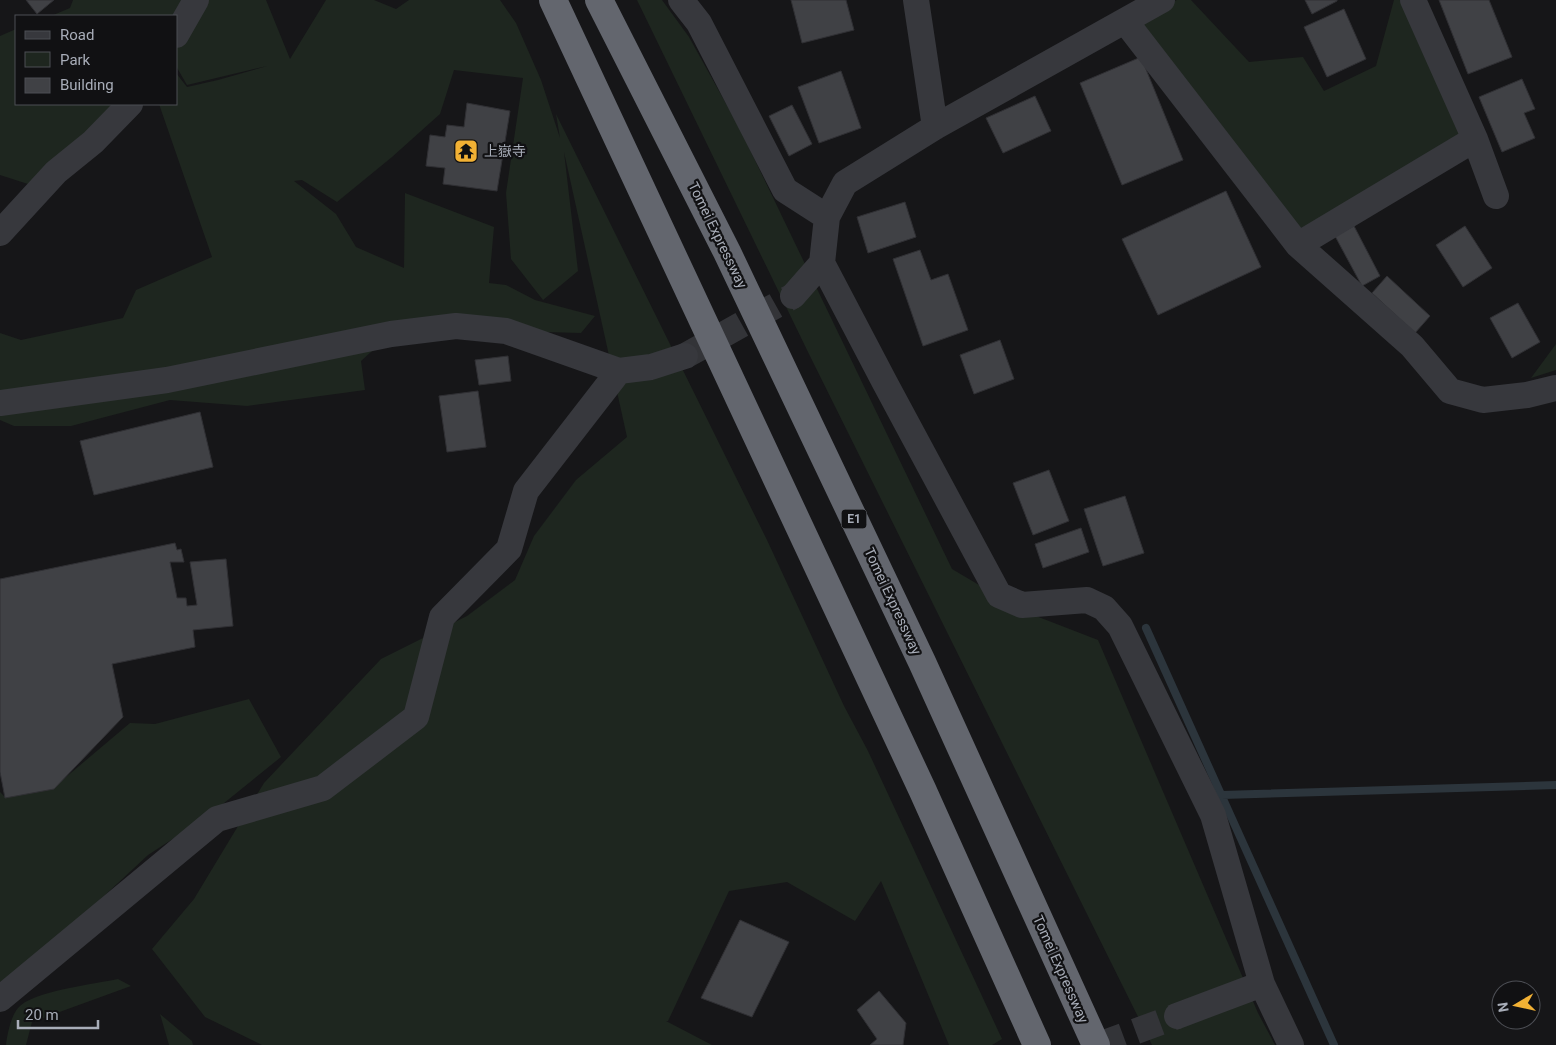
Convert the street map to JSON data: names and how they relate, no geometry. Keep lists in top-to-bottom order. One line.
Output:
{"streets":{"highway":["Tomei Expressway","E1"]},"places":{"temple":["上嶽寺"]},"legend":["Road","Park","Building"],"scale_bar":"20 m","north":"left"}
